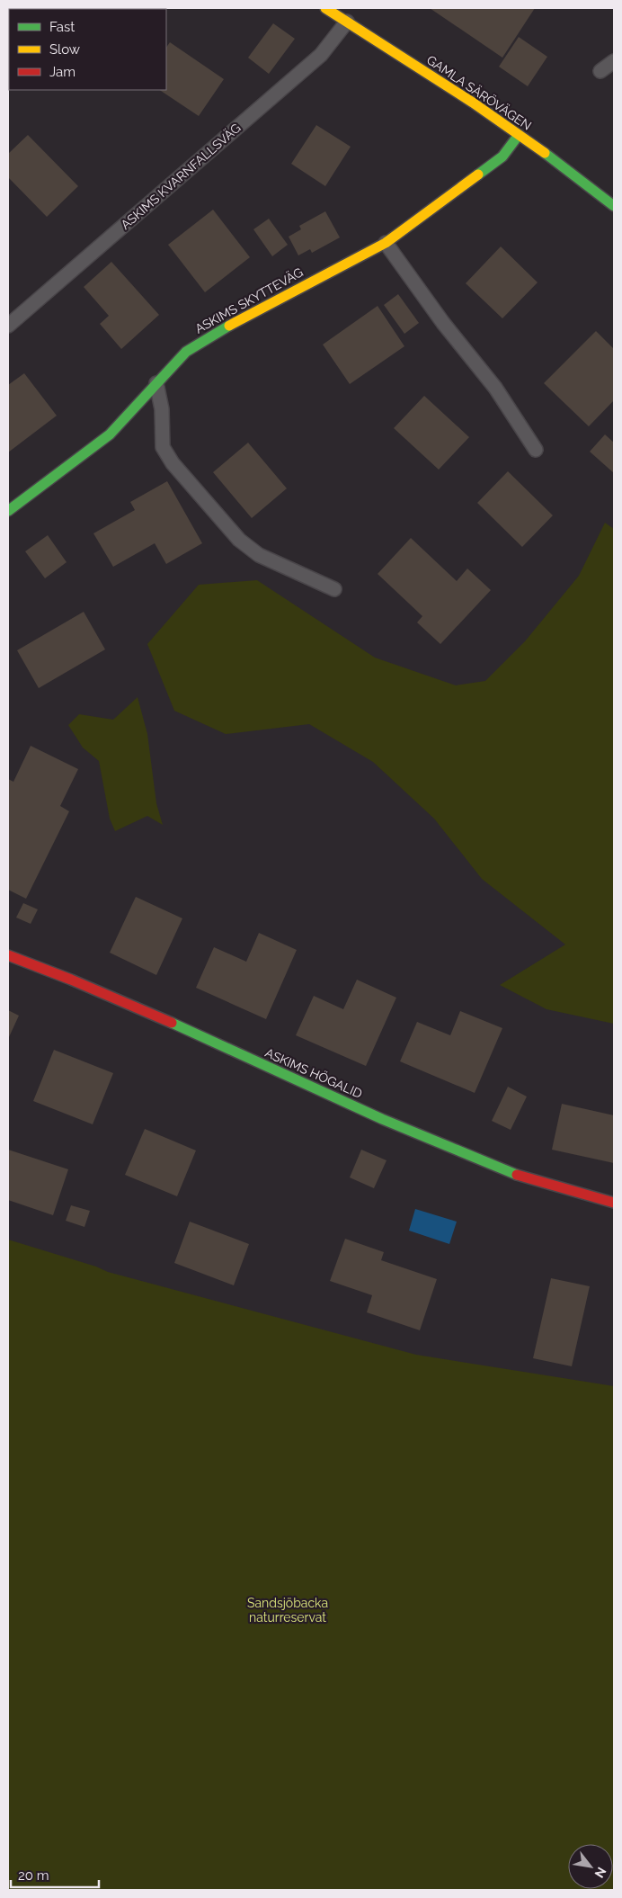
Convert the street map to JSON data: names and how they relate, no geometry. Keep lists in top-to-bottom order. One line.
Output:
{"streets":{"street":["GAMLA SÄRÖVÄGEN","ASKIMS SKYTTEVÄG","ASKIMS HÖGALID"],"lane":["ASKIMS KVARNFALLSVÄG"]},"crossings":[["GAMLA SÄRÖVÄGEN","ASKIMS KVARNFALLSVÄG"],["GAMLA SÄRÖVÄGEN","ASKIMS SKYTTEVÄG"]],"parks":["Sandsjöbacka naturreservat"],"legend":["Fast","Slow","Jam"],"scale_bar":"20 m","north":"bottom right"}
